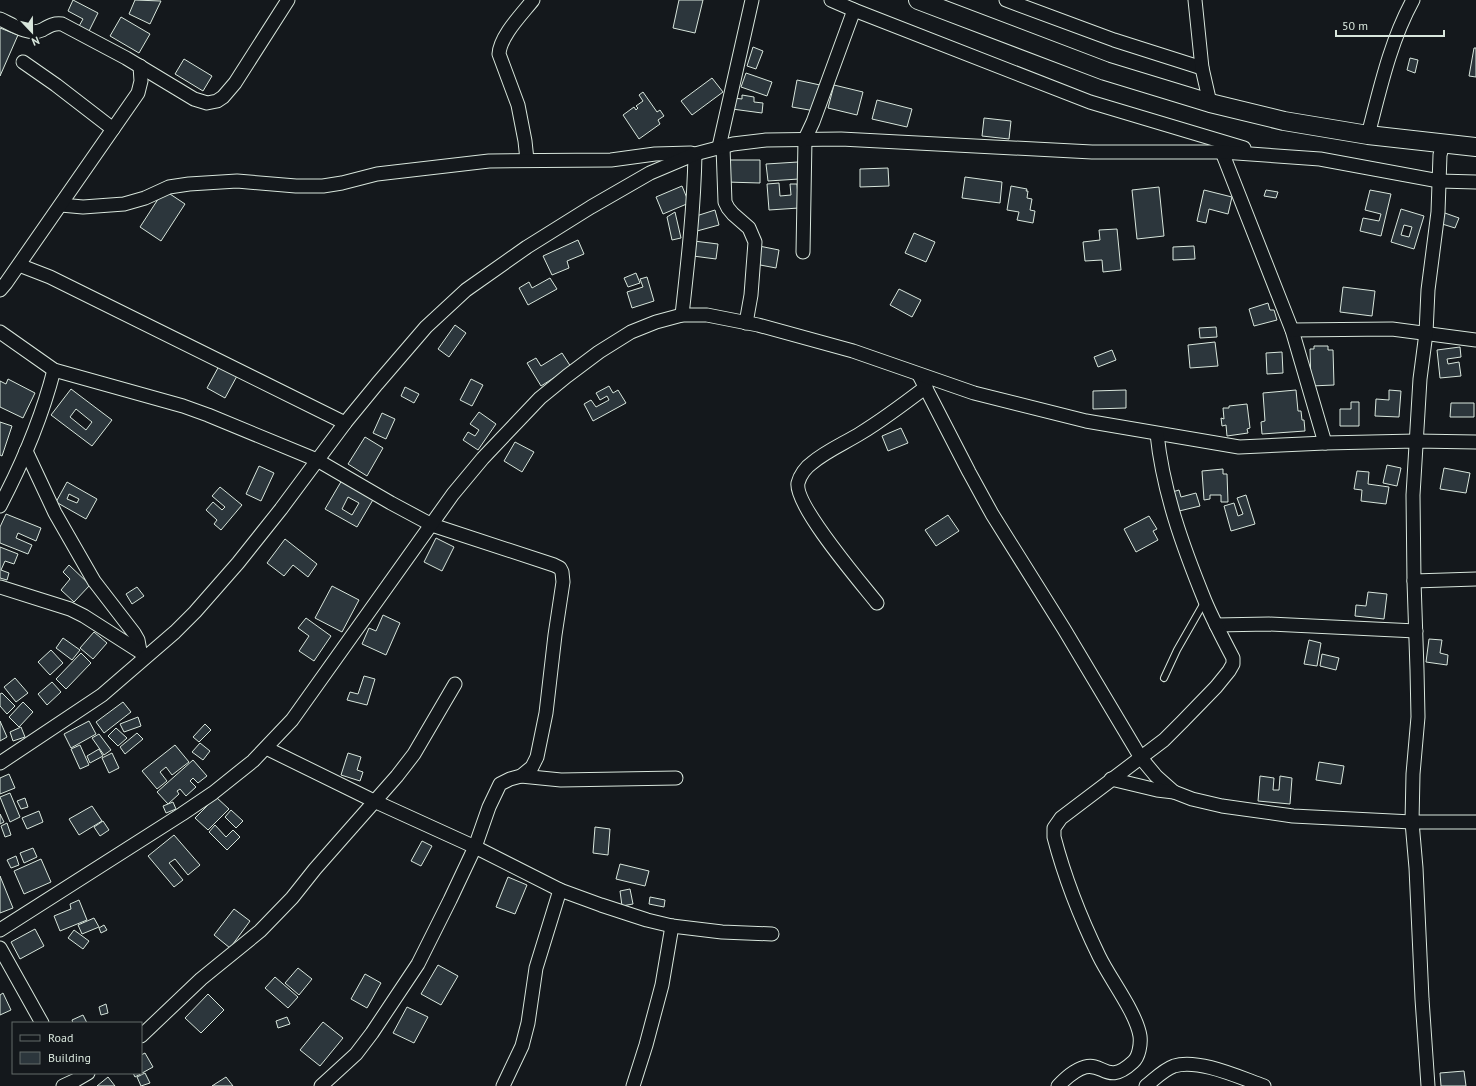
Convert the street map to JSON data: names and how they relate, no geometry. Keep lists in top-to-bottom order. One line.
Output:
{"legend":["Road","Building"],"scale_bar":"50 m","north":"bottom"}
